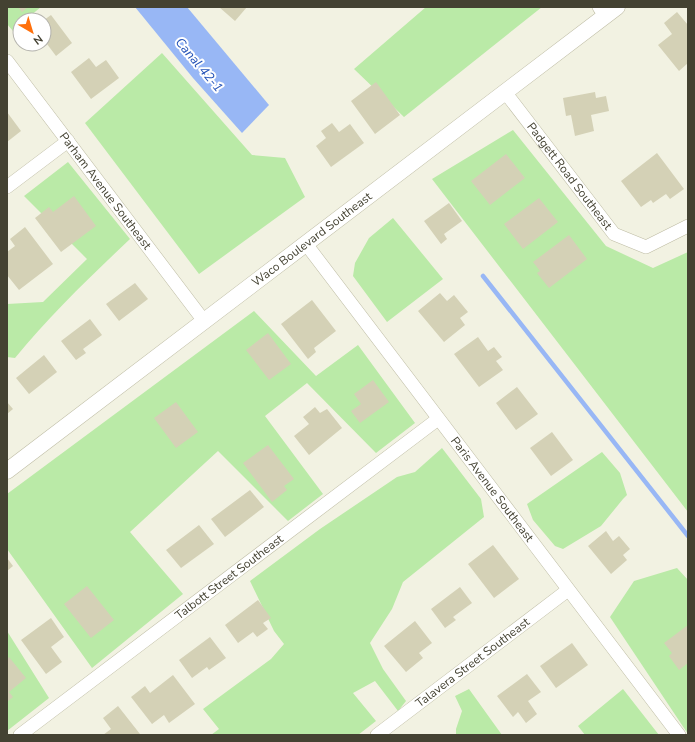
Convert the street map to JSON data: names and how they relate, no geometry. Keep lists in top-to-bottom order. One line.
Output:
{"streets":{"street":["Padgett Road Southeast","Parham Avenue Southeast","Waco Boulevard Southeast","Paris Avenue Southeast","Talbott Street Southeast","Talavera Street Southeast"]},"crossings":[["Padgett Road Southeast","Waco Boulevard Southeast"],["Parham Avenue Southeast","Waco Boulevard Southeast"],["Waco Boulevard Southeast","Paris Avenue Southeast"],["Paris Avenue Southeast","Talbott Street Southeast"],["Paris Avenue Southeast","Talavera Street Southeast"]],"water":["Canal 42-1"],"north":"bottom right"}
